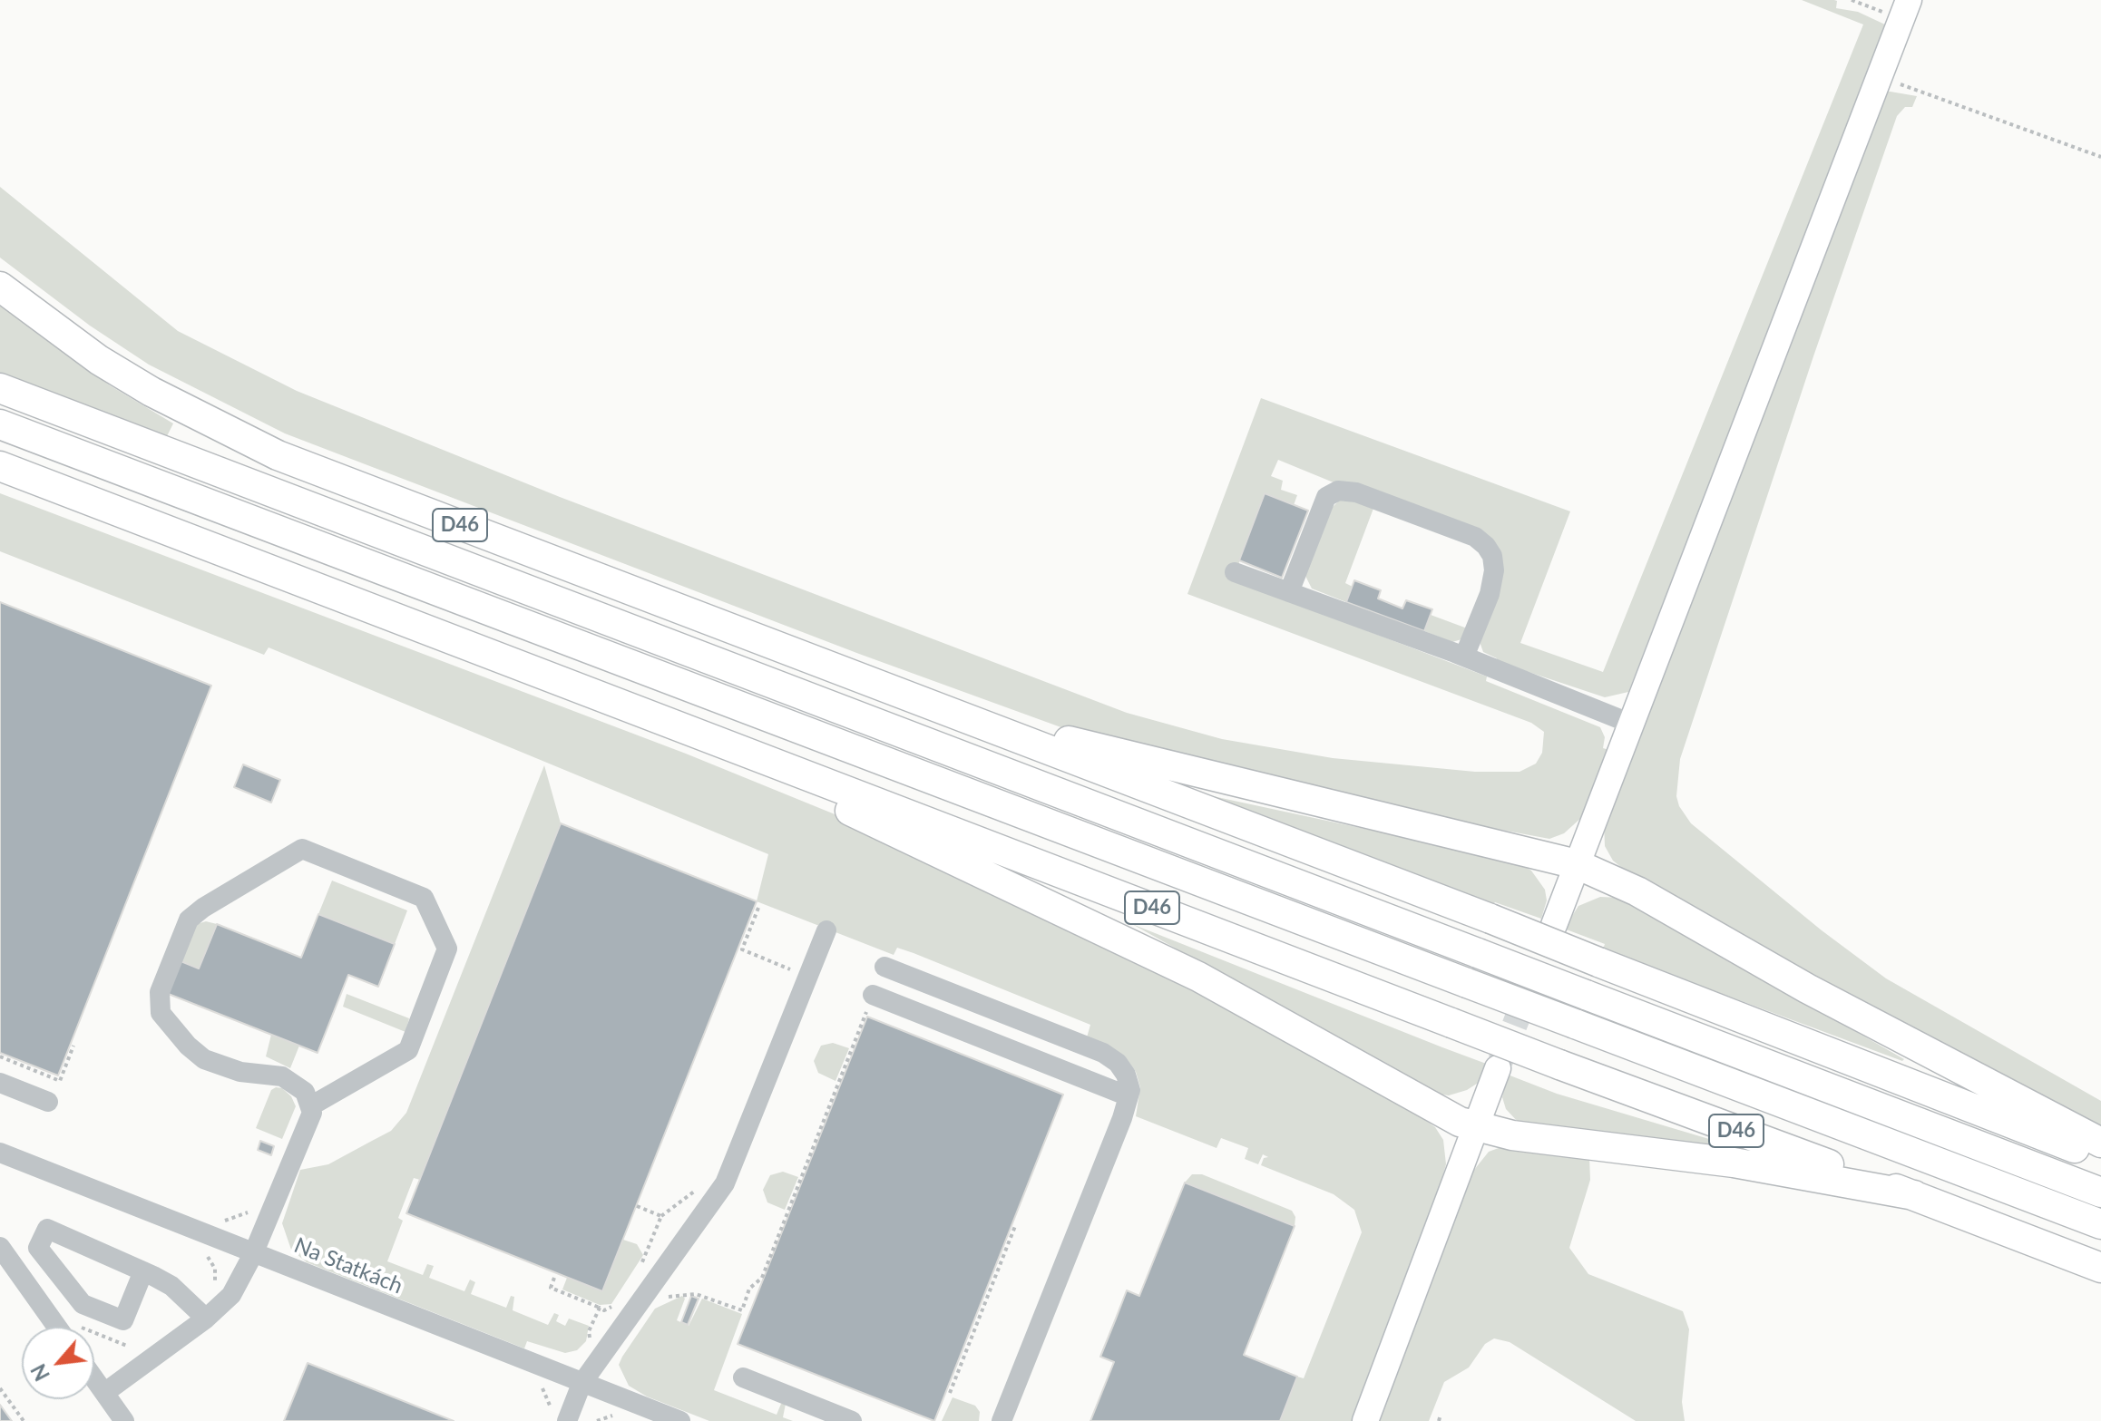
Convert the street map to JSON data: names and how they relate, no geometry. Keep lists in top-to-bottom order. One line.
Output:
{"streets":{"highway":["D46"],"street":["Na Statkách"]},"north":"bottom left"}
